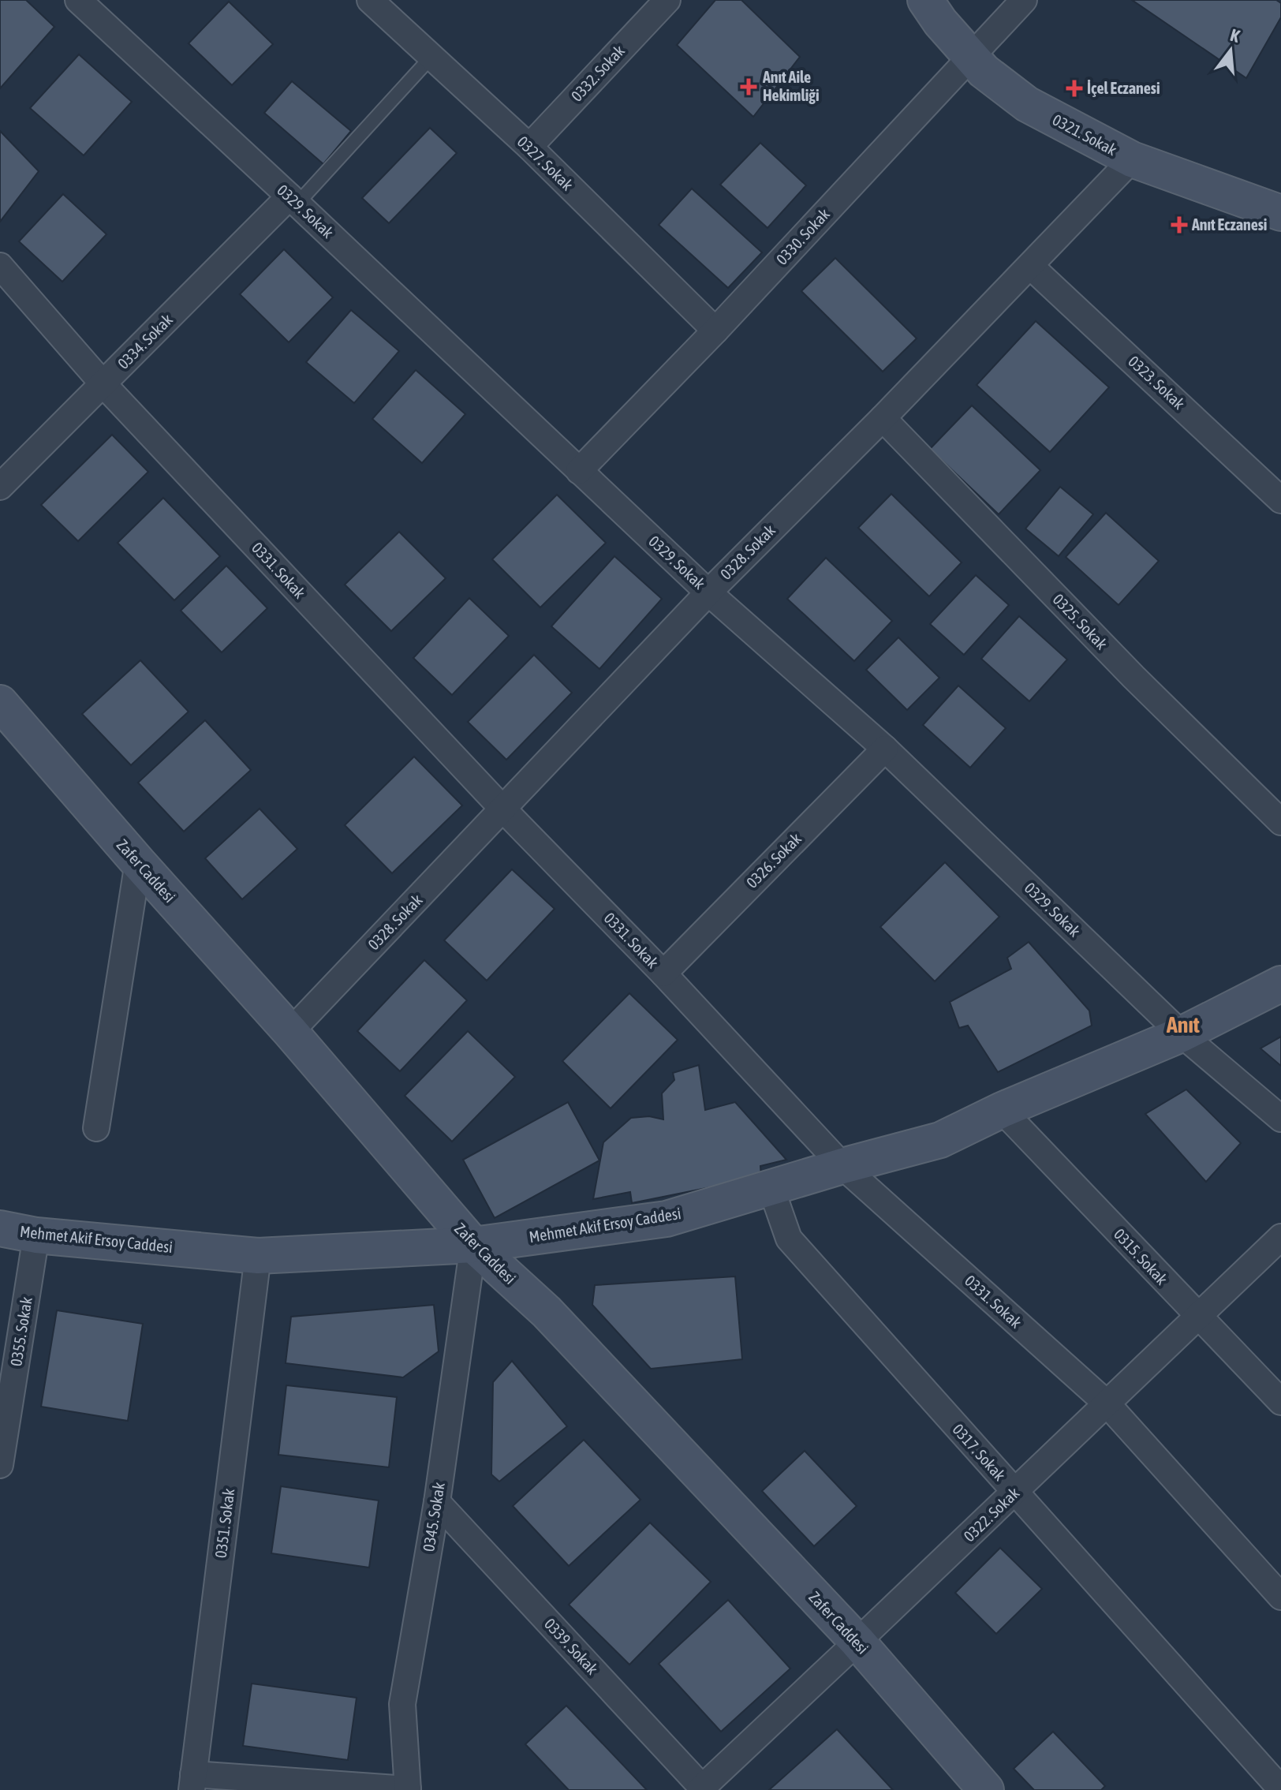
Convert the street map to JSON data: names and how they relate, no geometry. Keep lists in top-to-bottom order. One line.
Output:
{"streets":{"street":["0332. Sokak","0321. Sokak","0327. Sokak","0329. Sokak","0330. Sokak","0334. Sokak","0323. Sokak","0328. Sokak","0331. Sokak","0325. Sokak","0326. Sokak","Zafer Caddesi","Mehmet Akif Ersoy Caddesi","0315. Sokak","0355. Sokak","0317. Sokak","0322. Sokak","0345. Sokak","0351. Sokak","0339. Sokak"]},"crossings":[["0332. Sokak","0327. Sokak"],["0321. Sokak","0330. Sokak"],["0321. Sokak","0328. Sokak"],["0327. Sokak","0330. Sokak"],["0329. Sokak","0330. Sokak"],["0329. Sokak","0334. Sokak"],["0329. Sokak","0328. Sokak"],["0329. Sokak","0326. Sokak"],["0329. Sokak","Mehmet Akif Ersoy Caddesi"],["0334. Sokak","0331. Sokak"],["0323. Sokak","0328. Sokak"],["0328. Sokak","0331. Sokak"],["0328. Sokak","0325. Sokak"],["0328. Sokak","Zafer Caddesi"],["0331. Sokak","0326. Sokak"],["0331. Sokak","Mehmet Akif Ersoy Caddesi"],["0331. Sokak","0322. Sokak"],["Zafer Caddesi","Mehmet Akif Ersoy Caddesi"],["Zafer Caddesi","0322. Sokak"],["Zafer Caddesi","0345. Sokak"],["Mehmet Akif Ersoy Caddesi","0315. Sokak"],["Mehmet Akif Ersoy Caddesi","0355. Sokak"],["Mehmet Akif Ersoy Caddesi","0317. Sokak"],["Mehmet Akif Ersoy Caddesi","0345. Sokak"],["Mehmet Akif Ersoy Caddesi","0351. Sokak"],["0315. Sokak","0322. Sokak"],["0317. Sokak","0322. Sokak"],["0322. Sokak","0339. Sokak"],["0345. Sokak","0339. Sokak"]],"districts":["Anıt"],"places":{"health":["Anıt Aile Hekimliği","İçel Eczanesi","Anıt Eczanesi"]},"north":"top"}
